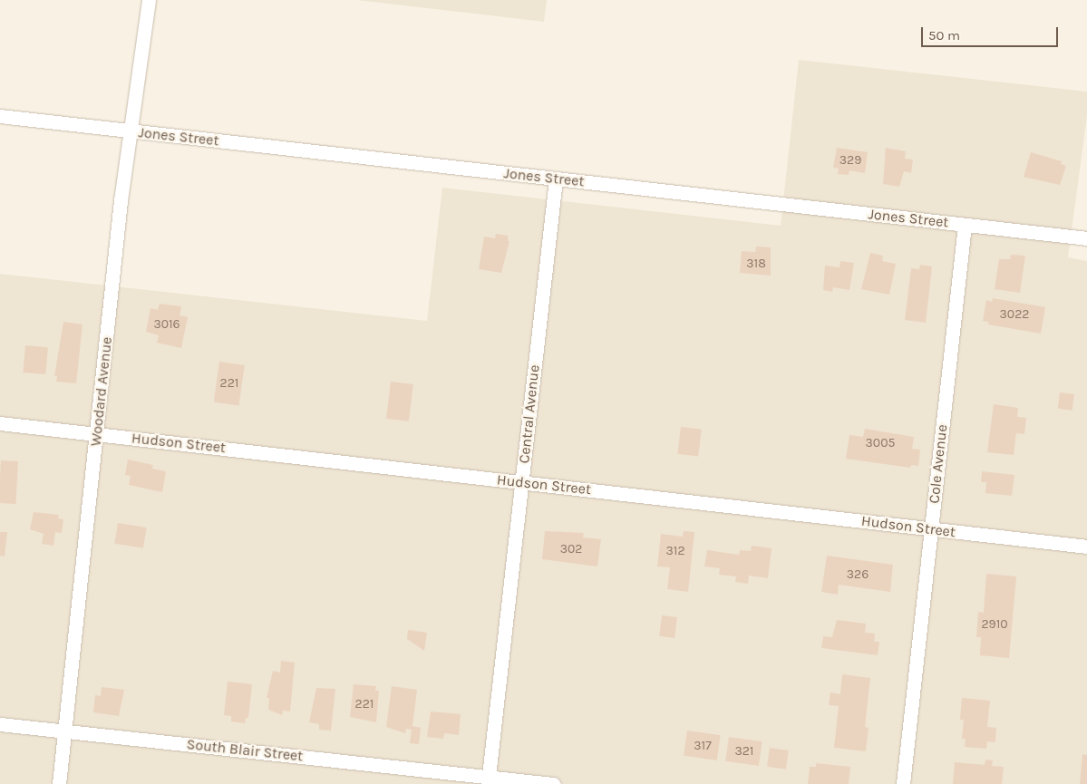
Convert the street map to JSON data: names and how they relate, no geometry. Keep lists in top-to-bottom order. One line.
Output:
{"streets":{"street":["Jones Street","Woodard Avenue","Central Avenue","Hudson Street","Cole Avenue","South Blair Street"]},"crossings":[["Jones Street","Woodard Avenue"],["Jones Street","Central Avenue"],["Jones Street","Cole Avenue"],["Woodard Avenue","Hudson Street"],["Woodard Avenue","South Blair Street"],["Central Avenue","Hudson Street"],["Central Avenue","South Blair Street"],["Hudson Street","Cole Avenue"]],"house_numbers":["329","318","3022","3016","221","3005","302","312","326","2910","221","317","321"],"scale_bar":"50 m"}
